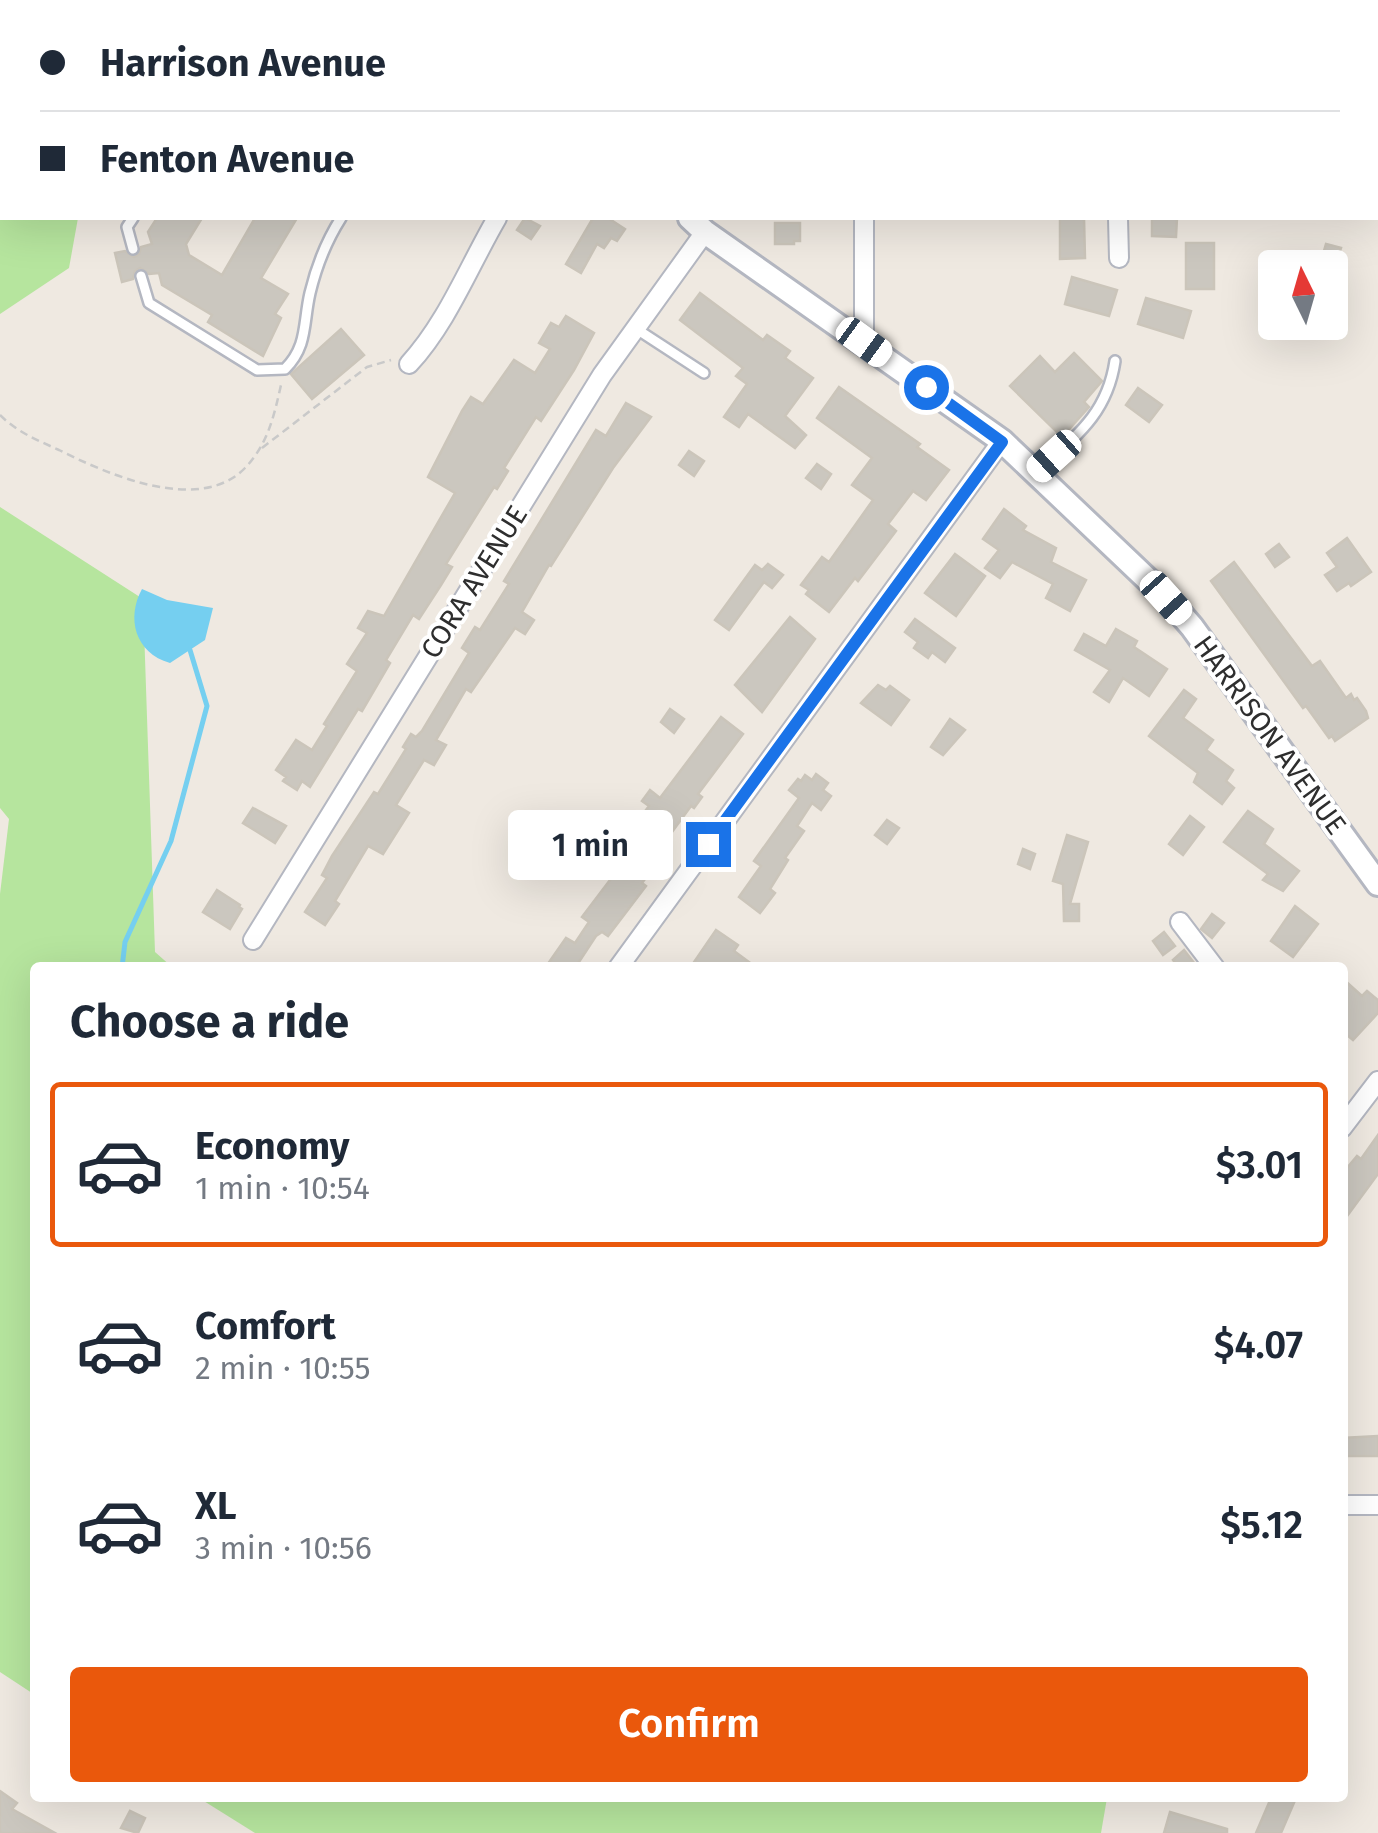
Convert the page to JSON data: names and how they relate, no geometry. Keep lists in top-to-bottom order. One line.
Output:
{"streets":{"main road":["HARRISON AVENUE"],"street":["CORA AVENUE"]},"crossings":[["CORA AVENUE","HARRISON AVENUE"]],"north":"top","page":{"banner":["Harrison Avenue","Fenton Avenue"],"bubble":"1 min","heading":"Choose a ride","list":[{"name":"Economy","note":"1 min · 10:54","value":"$3.01"},{"name":"Comfort","note":"2 min · 10:55","value":"$4.07"},{"name":"XL","note":"3 min · 10:56","value":"$5.12"}],"buttons":"Confirm"}}
